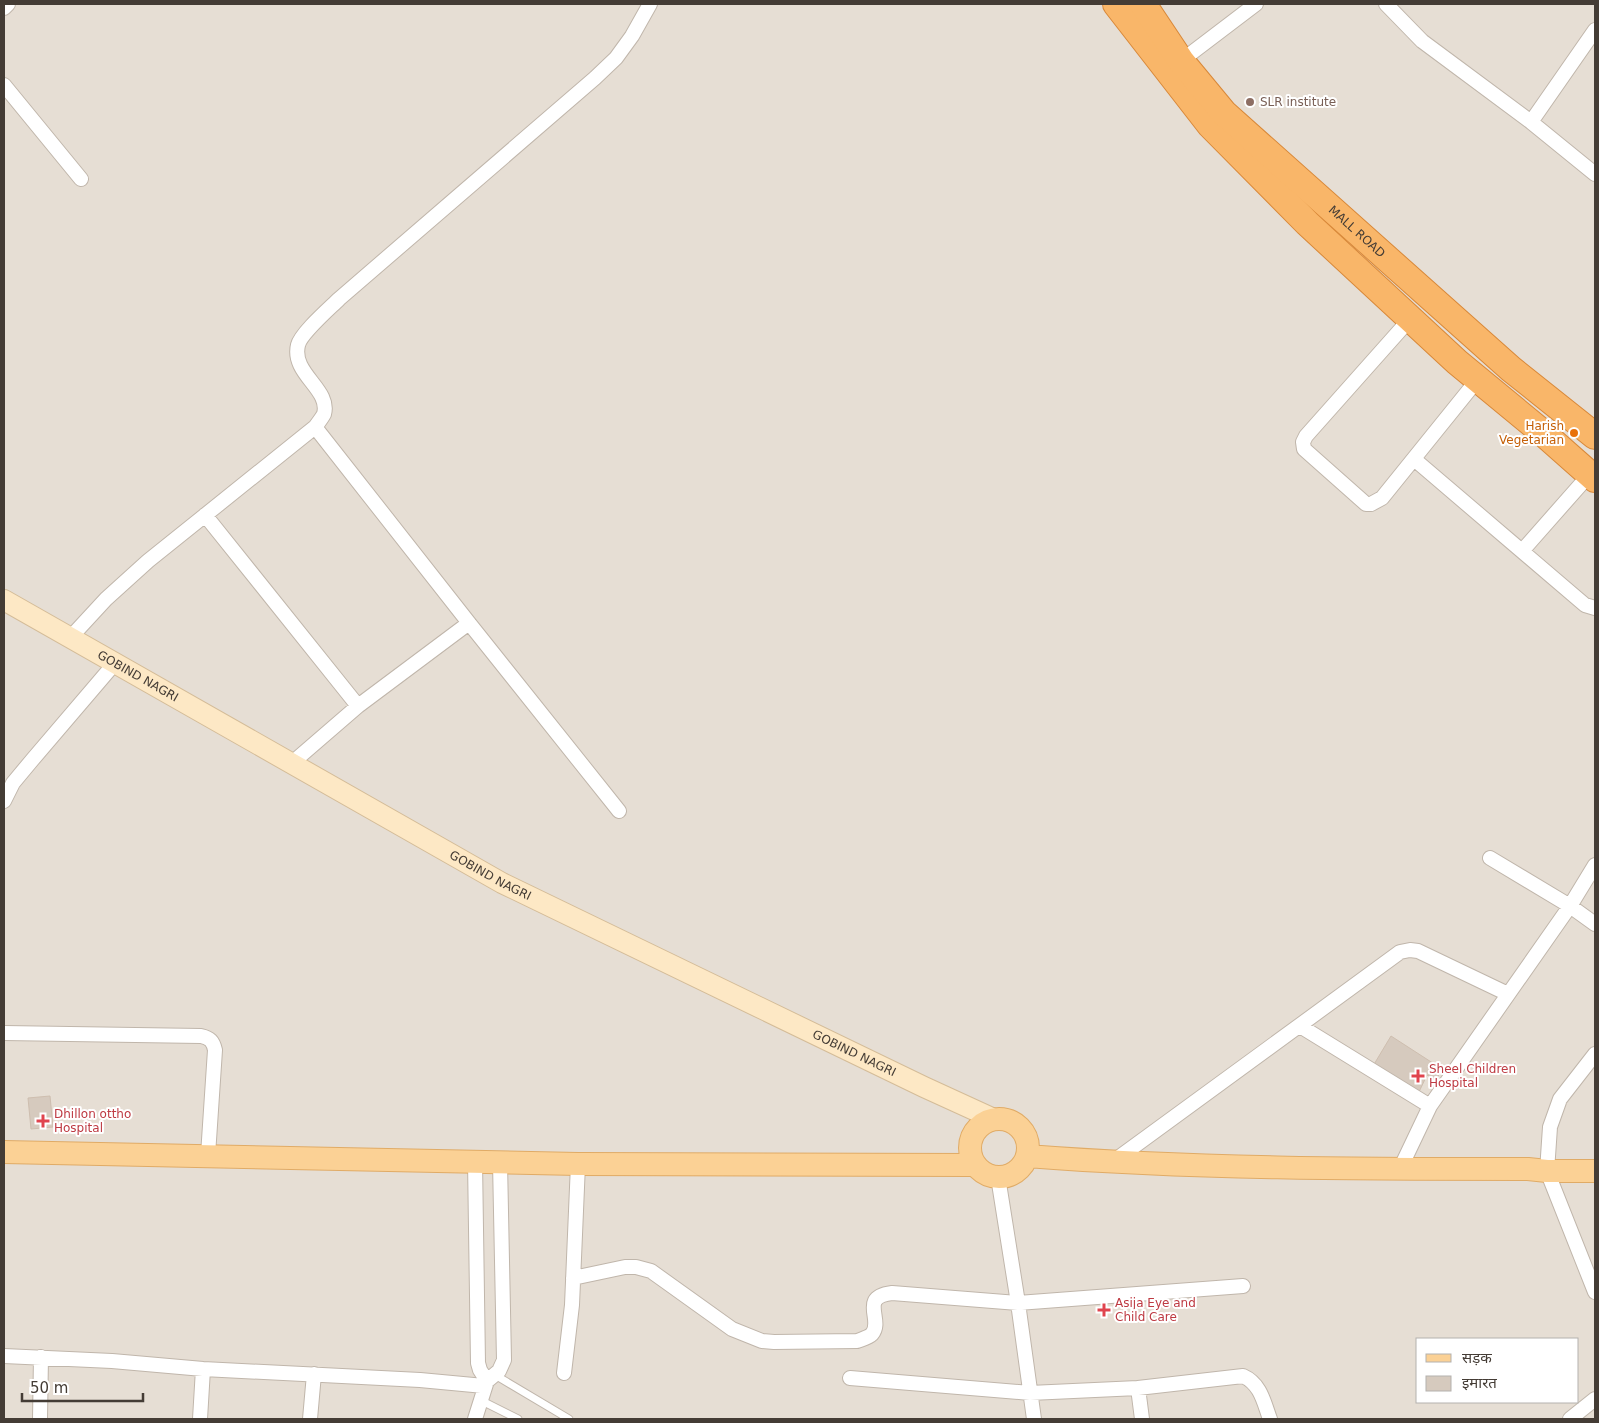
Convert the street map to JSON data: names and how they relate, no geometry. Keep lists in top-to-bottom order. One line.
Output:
{"streets":{"highway":["MALL ROAD"],"street":["GOBIND NAGRI"]},"places":{"other":["SLR institute","Harish Vegetarian"],"health":["Sheel Children Hospital","Dhillon ottho Hospital","Asija Eye and Child Care"]},"legend":["सड़क","इमारत"],"scale_bar":"50 m"}
